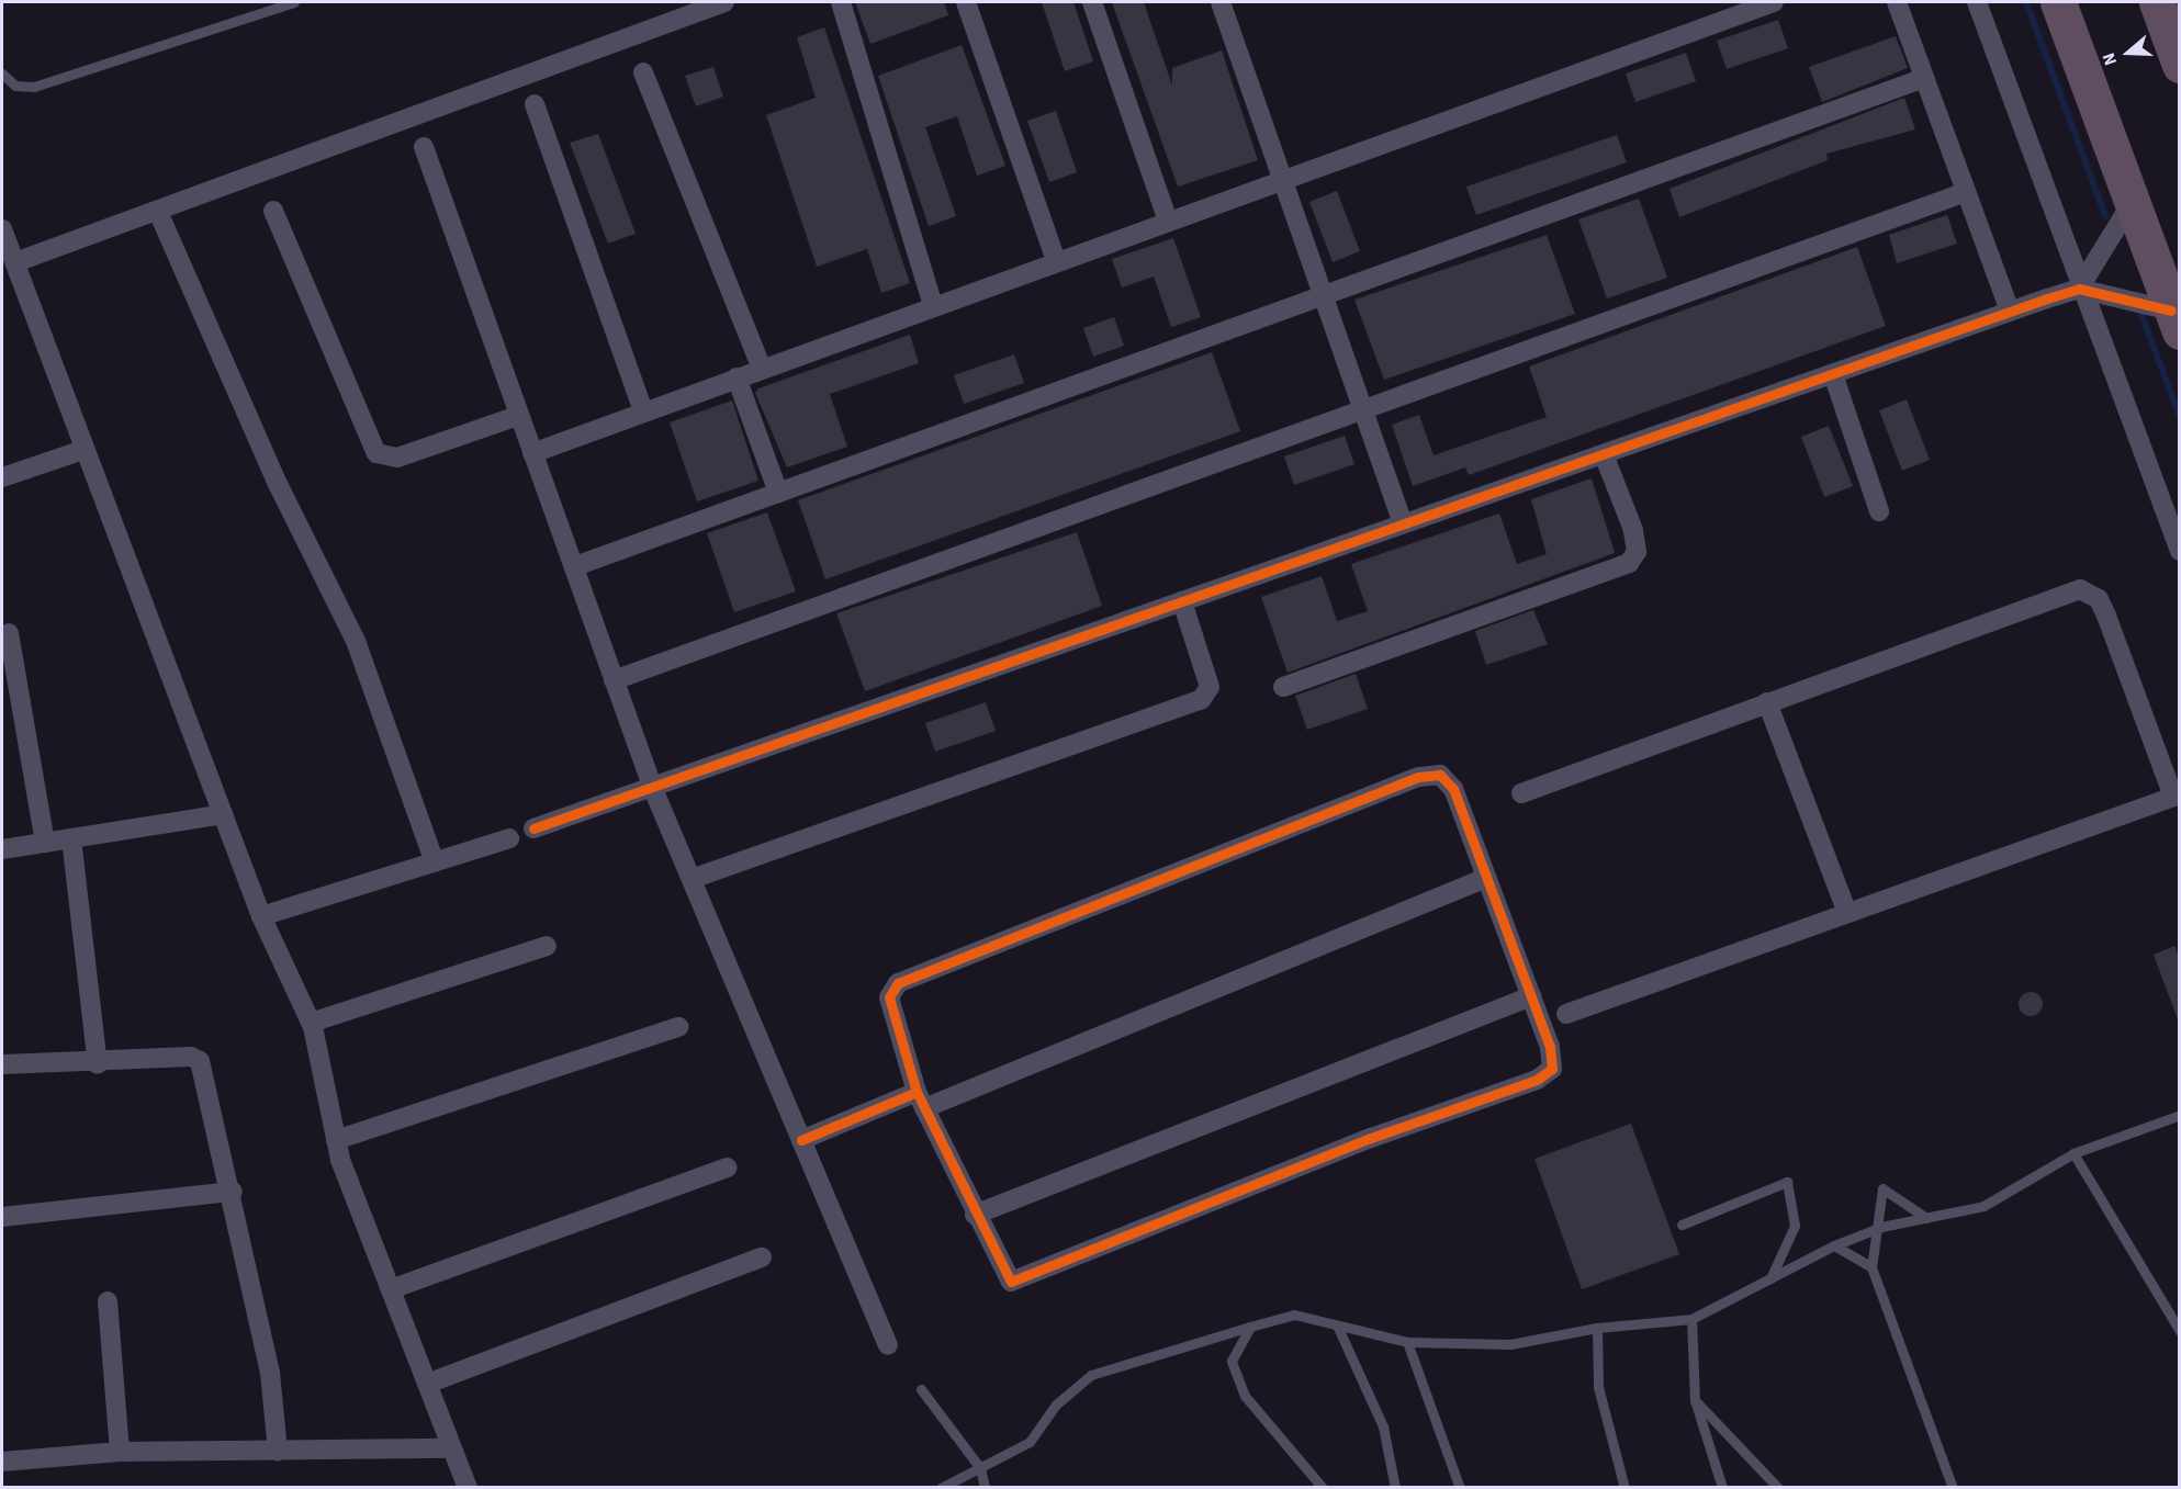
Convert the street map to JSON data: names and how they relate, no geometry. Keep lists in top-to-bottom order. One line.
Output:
{"north":"left"}
